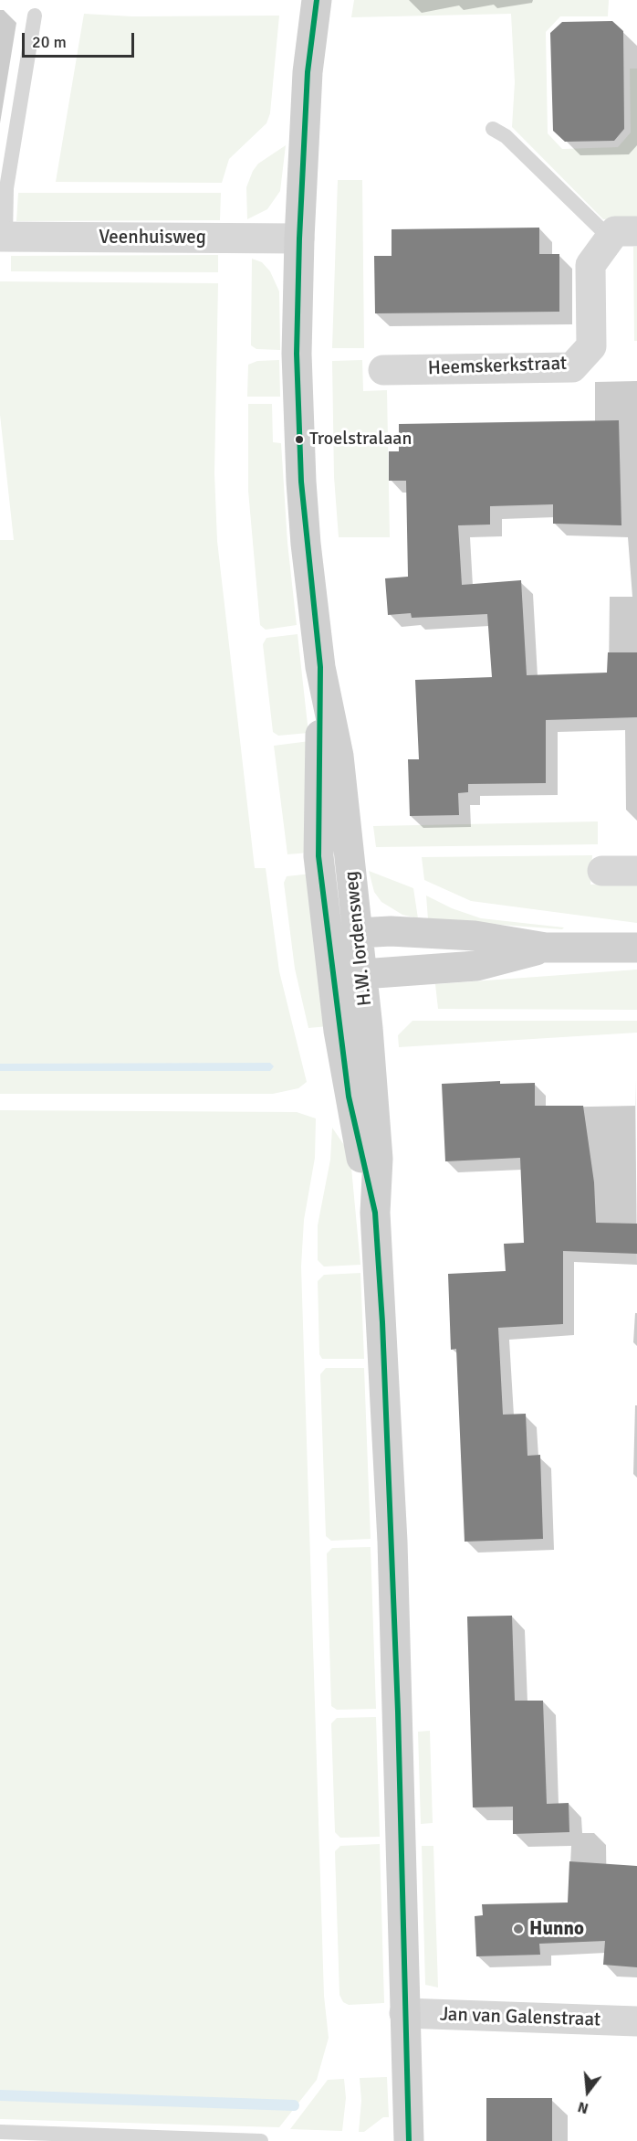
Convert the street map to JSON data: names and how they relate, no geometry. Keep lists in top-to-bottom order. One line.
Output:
{"streets":{"main road":["H.W. Iordensweg"],"street":["Veenhuisweg","Heemskerkstraat","Jan van Galenstraat"]},"crossings":[["Veenhuisweg","H.W. Iordensweg"],["H.W. Iordensweg","Jan van Galenstraat"]],"places":["Troelstralaan","Hunno"],"scale_bar":"20 m","north":"bottom"}
